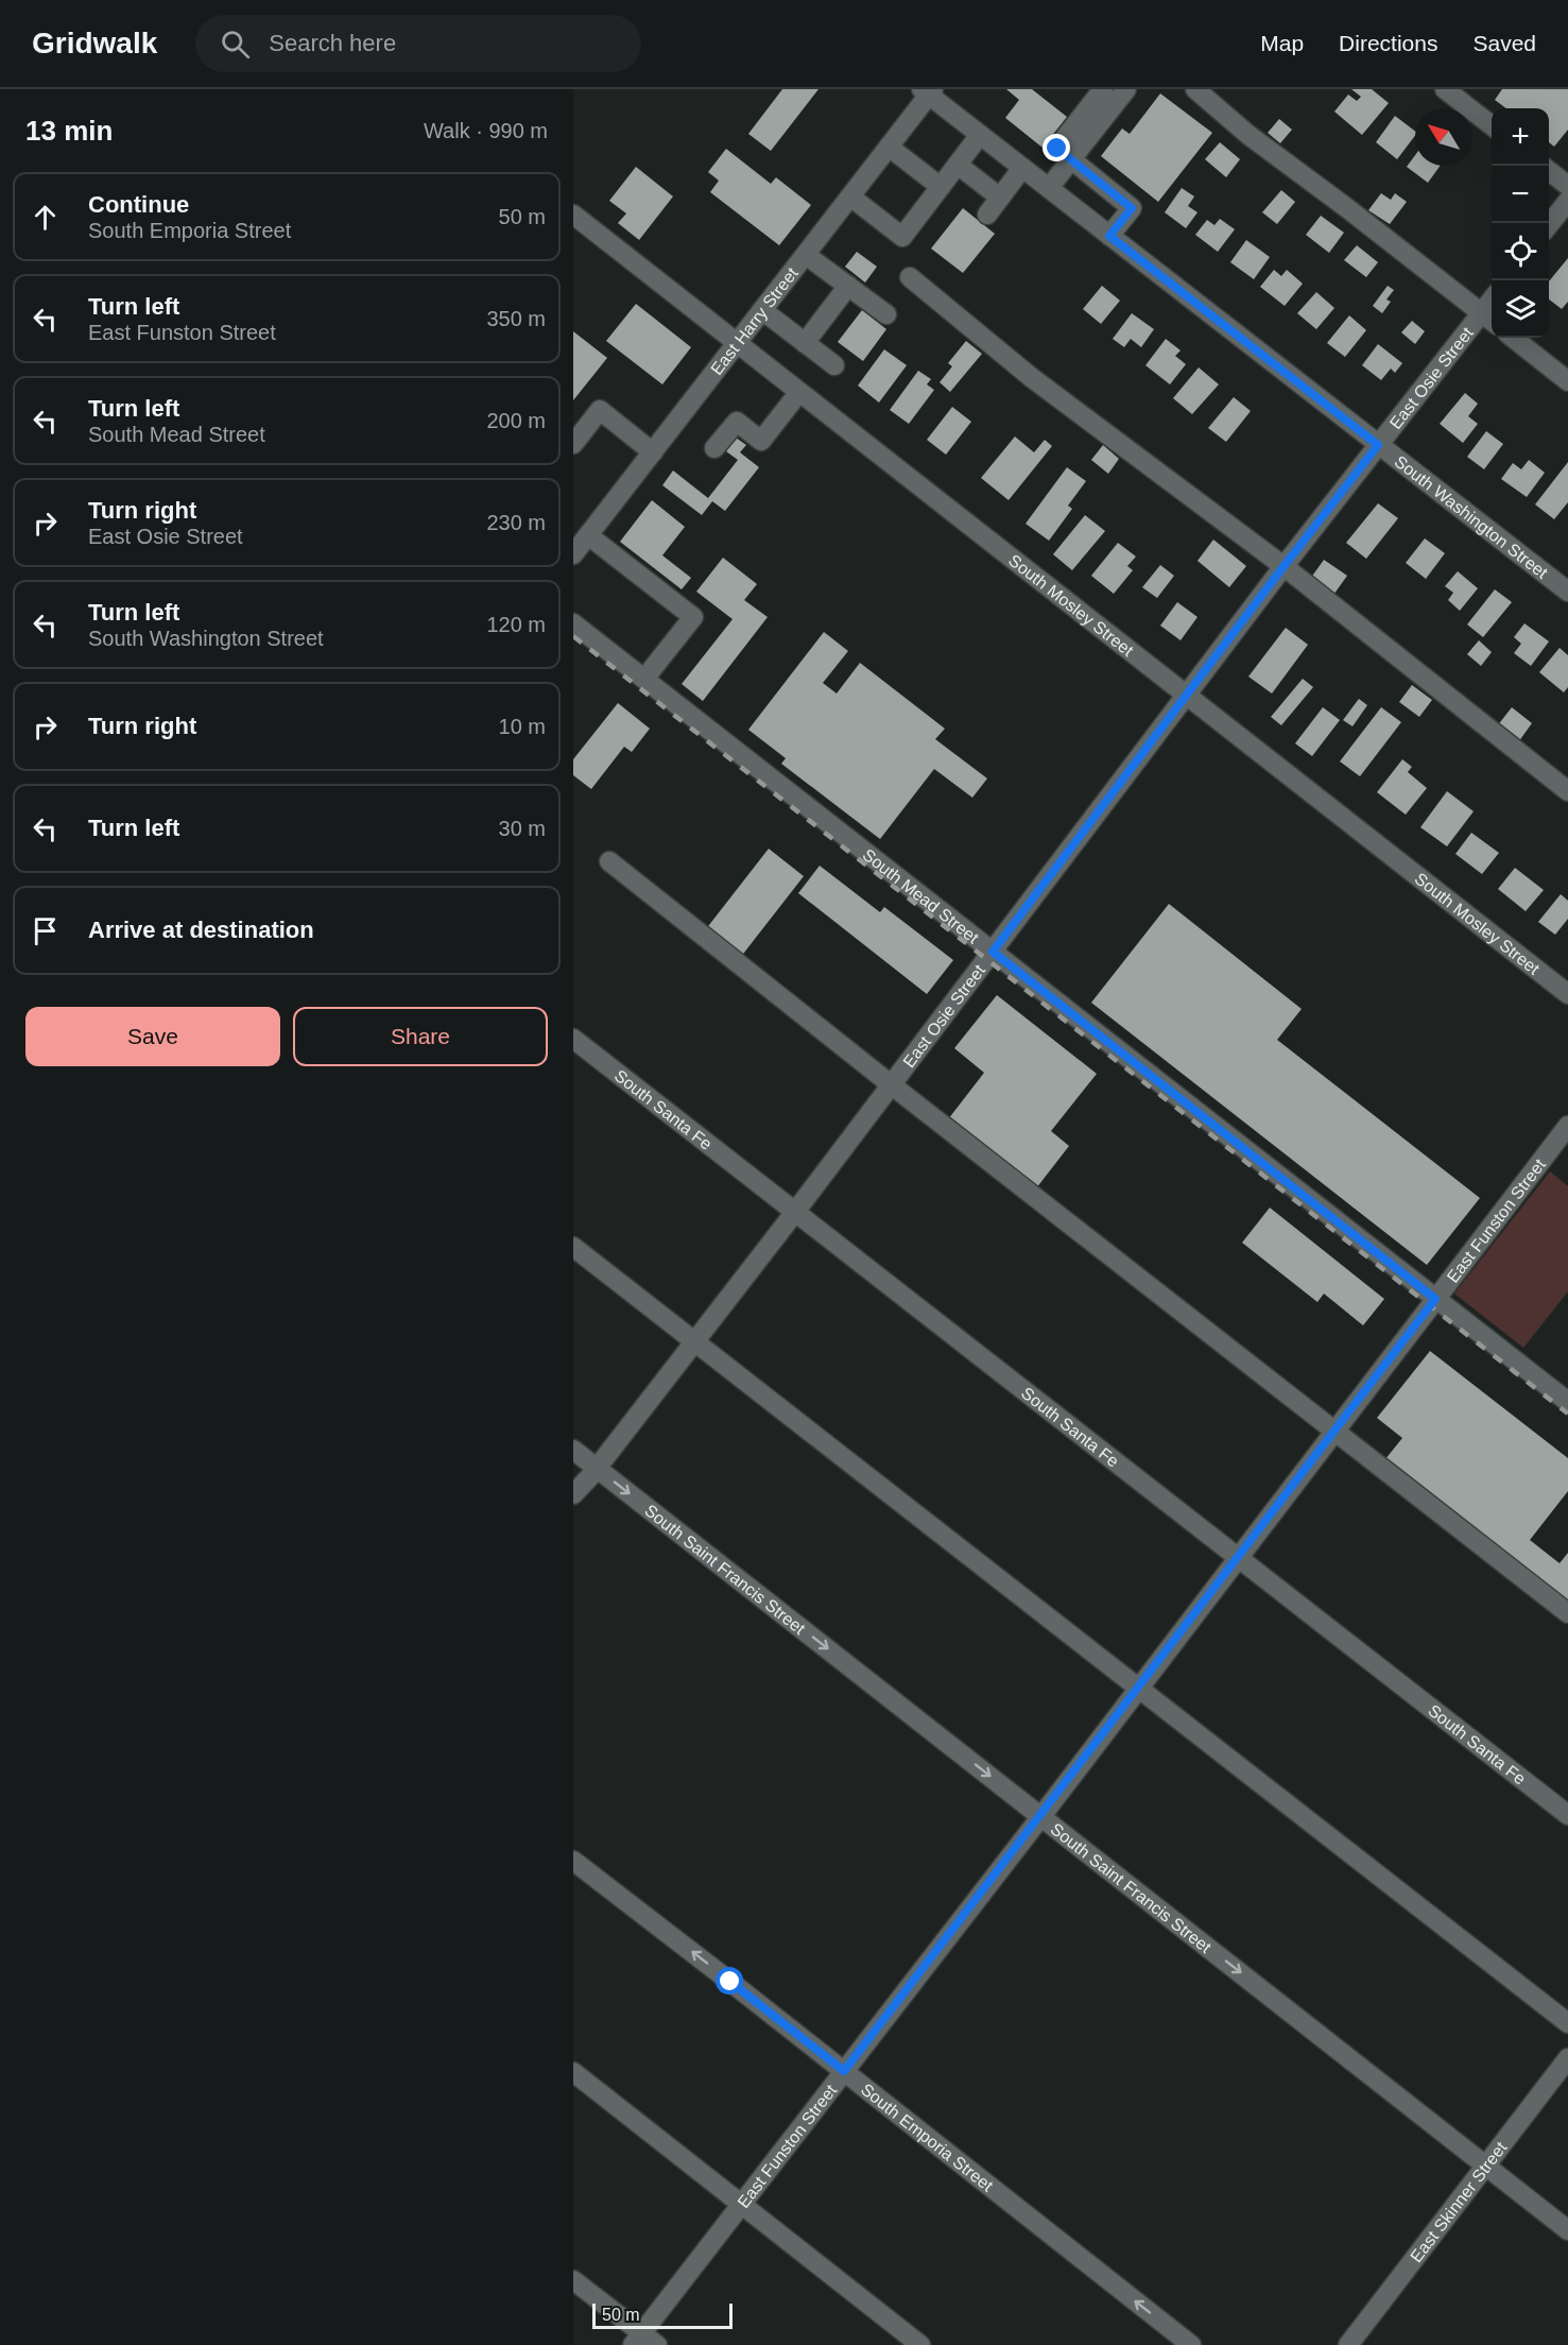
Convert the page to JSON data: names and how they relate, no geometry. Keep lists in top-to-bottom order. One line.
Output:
{"streets":{"street":["East Harry Street","East Osie Street","South Washington Street","South Mosley Street","South Mead Street","South Santa Fe","East Funston Street","South Saint Francis Street","South Emporia Street","East Skinner Street"]},"crossings":[["East Harry Street","South Washington Street"],["East Harry Street","South Mosley Street"],["East Osie Street","South Washington Street"],["East Osie Street","South Mosley Street"],["East Osie Street","South Mead Street"],["East Osie Street","South Santa Fe"],["East Osie Street","South Saint Francis Street"],["South Mead Street","East Funston Street"],["South Santa Fe","East Funston Street"],["East Funston Street","South Saint Francis Street"],["East Funston Street","South Emporia Street"],["South Saint Francis Street","East Skinner Street"]],"scale_bar":"50 m","north":"top left","page":{"header":"Gridwalk","search":"Search here","nav":["Map","Directions","Saved"],"heading":["13 min","Walk · 990 m"],"map_buttons":["+","−"],"list":[["Continue","South Emporia Street","50 m"],["Turn left","East Funston Street","350 m"],["Turn left","South Mead Street","200 m"],["Turn right","East Osie Street","230 m"],["Turn left","South Washington Street","120 m"],["Turn right","10 m"],["Turn left","30 m"],"Arrive at destination"],"buttons":["Save","Share"],"scale":"50 m"}}
